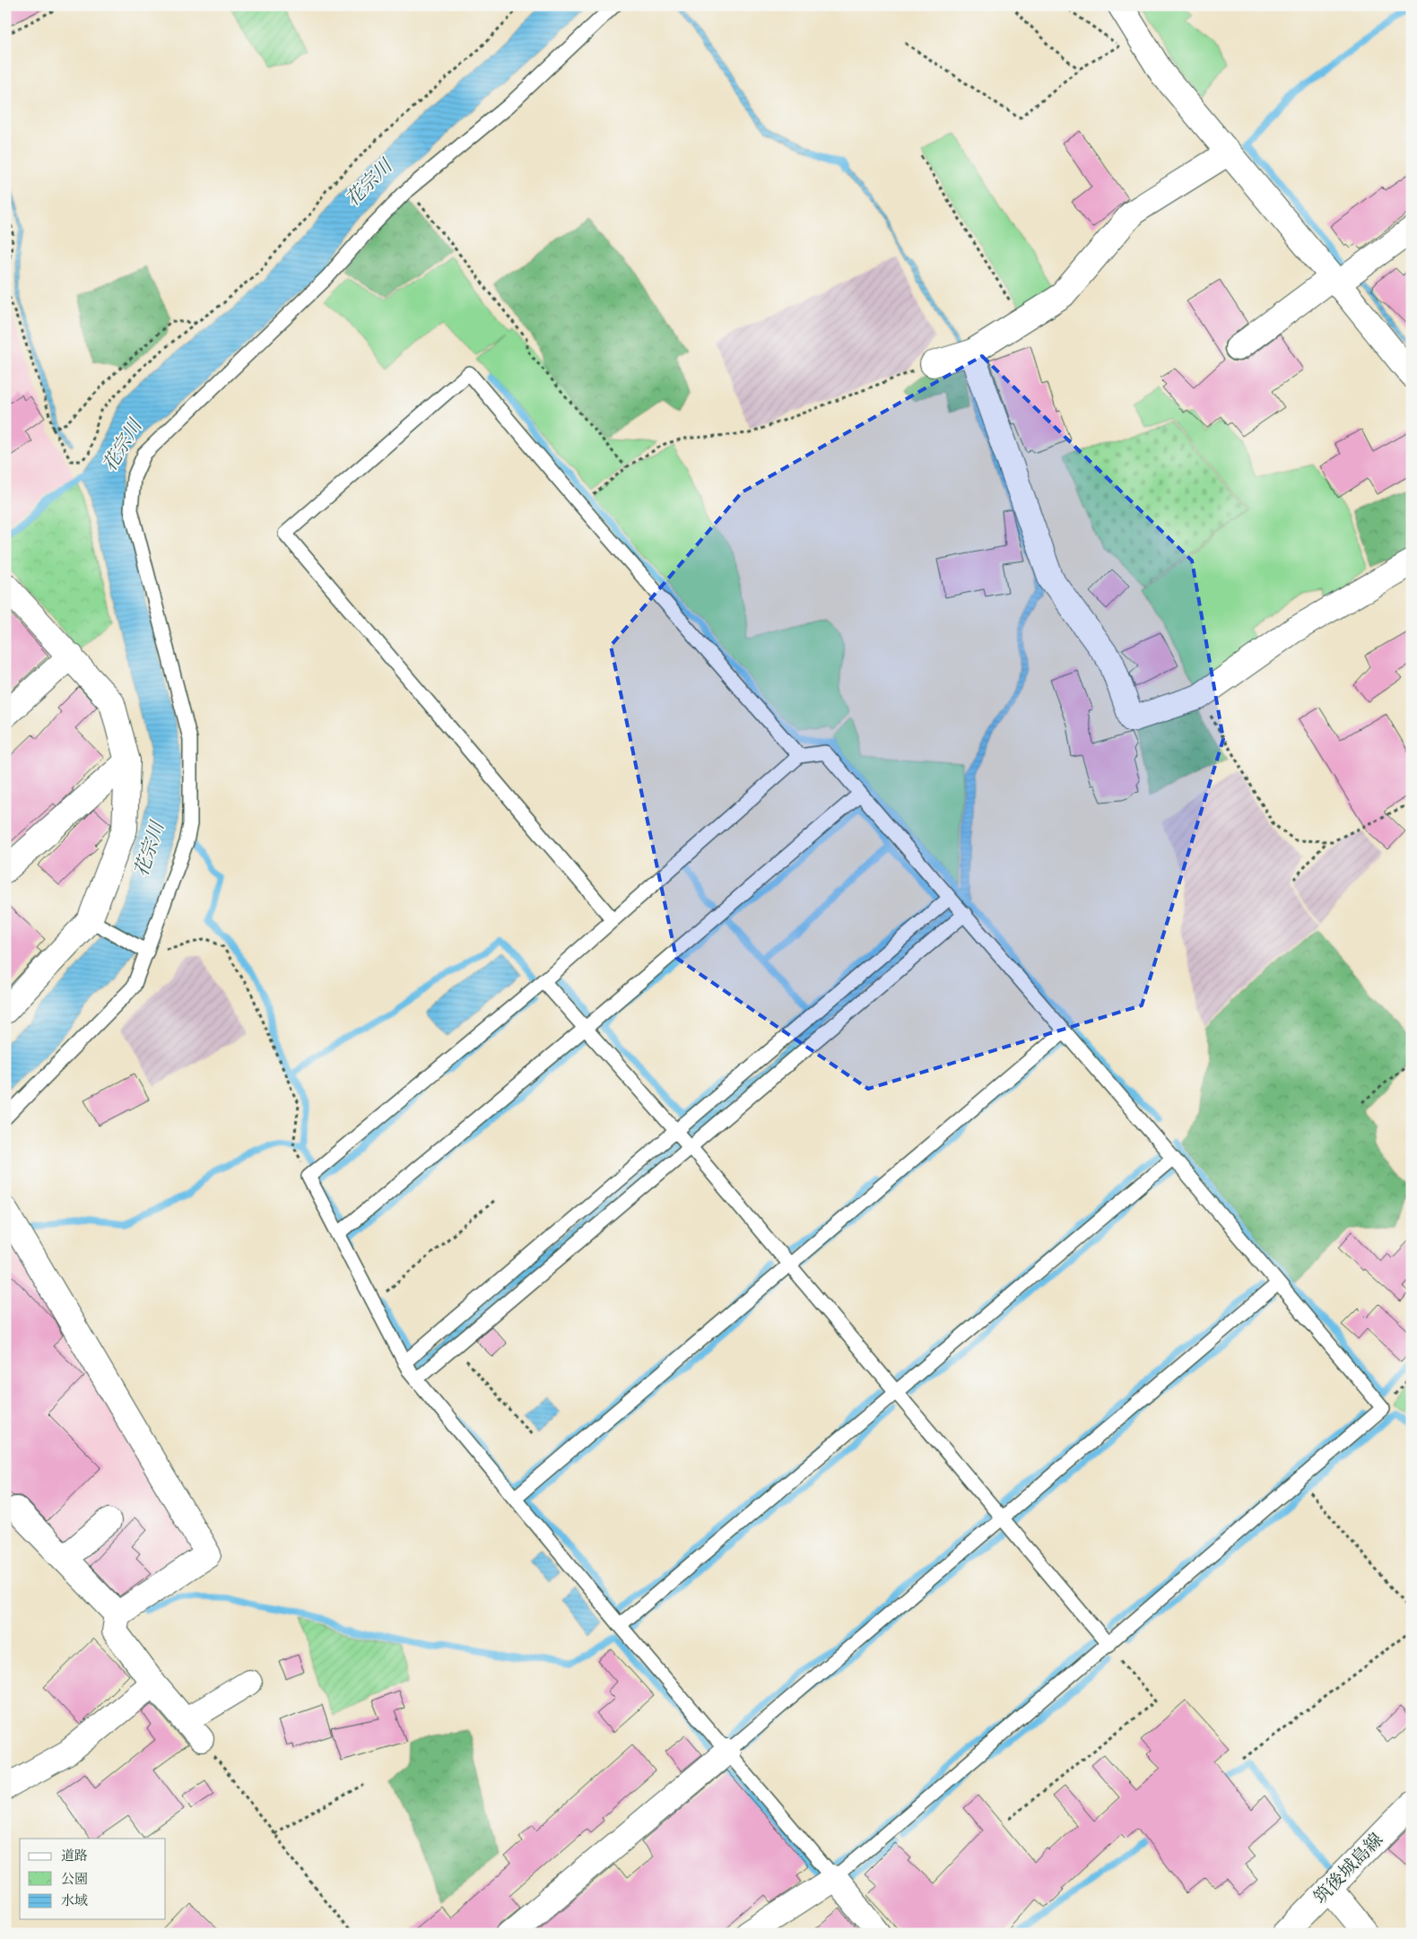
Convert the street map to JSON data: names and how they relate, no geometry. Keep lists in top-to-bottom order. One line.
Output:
{"streets":{"street":["筑後城島線"]},"water":["花宗川"],"legend":["道路","公園","水域"]}
